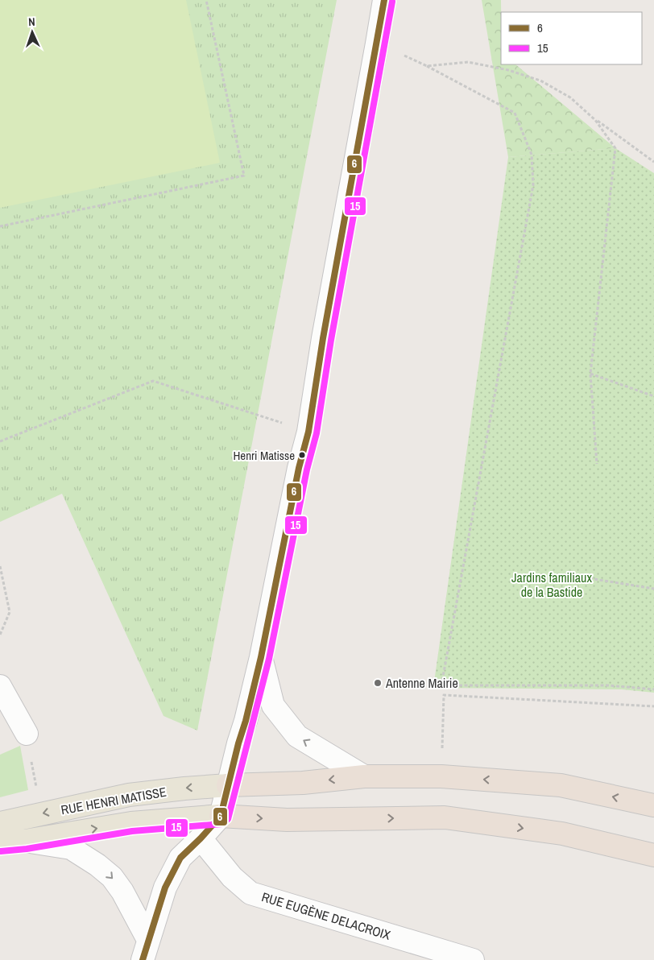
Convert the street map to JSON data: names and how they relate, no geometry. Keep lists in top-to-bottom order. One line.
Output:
{"streets":{"main road":["RUE HENRI MATISSE"],"street":["RUE EUGÈNE DELACROIX"]},"parks":["Jardins familiaux de la Bastide"],"places":["Henri Matisse","Antenne Mairie"],"lines":["transit line 6","transit line 15"],"legend":["6","15"],"north":"top"}
